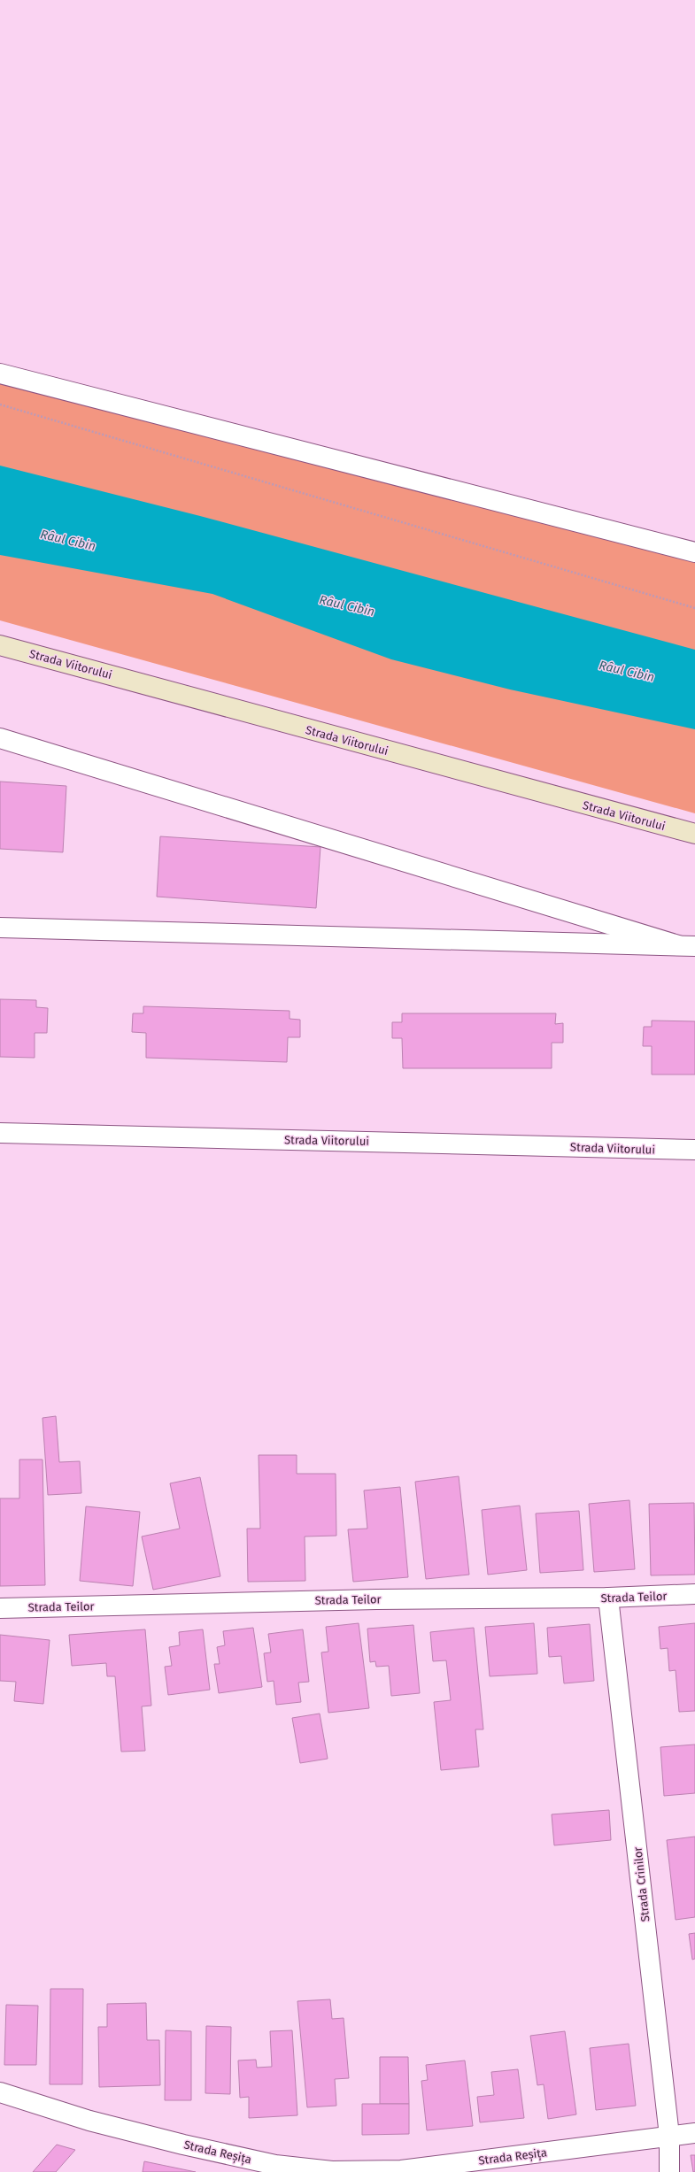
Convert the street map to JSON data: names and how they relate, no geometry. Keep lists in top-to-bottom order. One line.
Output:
{"streets":{"street":["Strada Viitorului","Strada Teilor","Strada Crinilor","Strada Reșița"]},"crossings":[["Strada Teilor","Strada Crinilor"],["Strada Crinilor","Strada Reșița"]],"water":["Râul Cibin"]}
